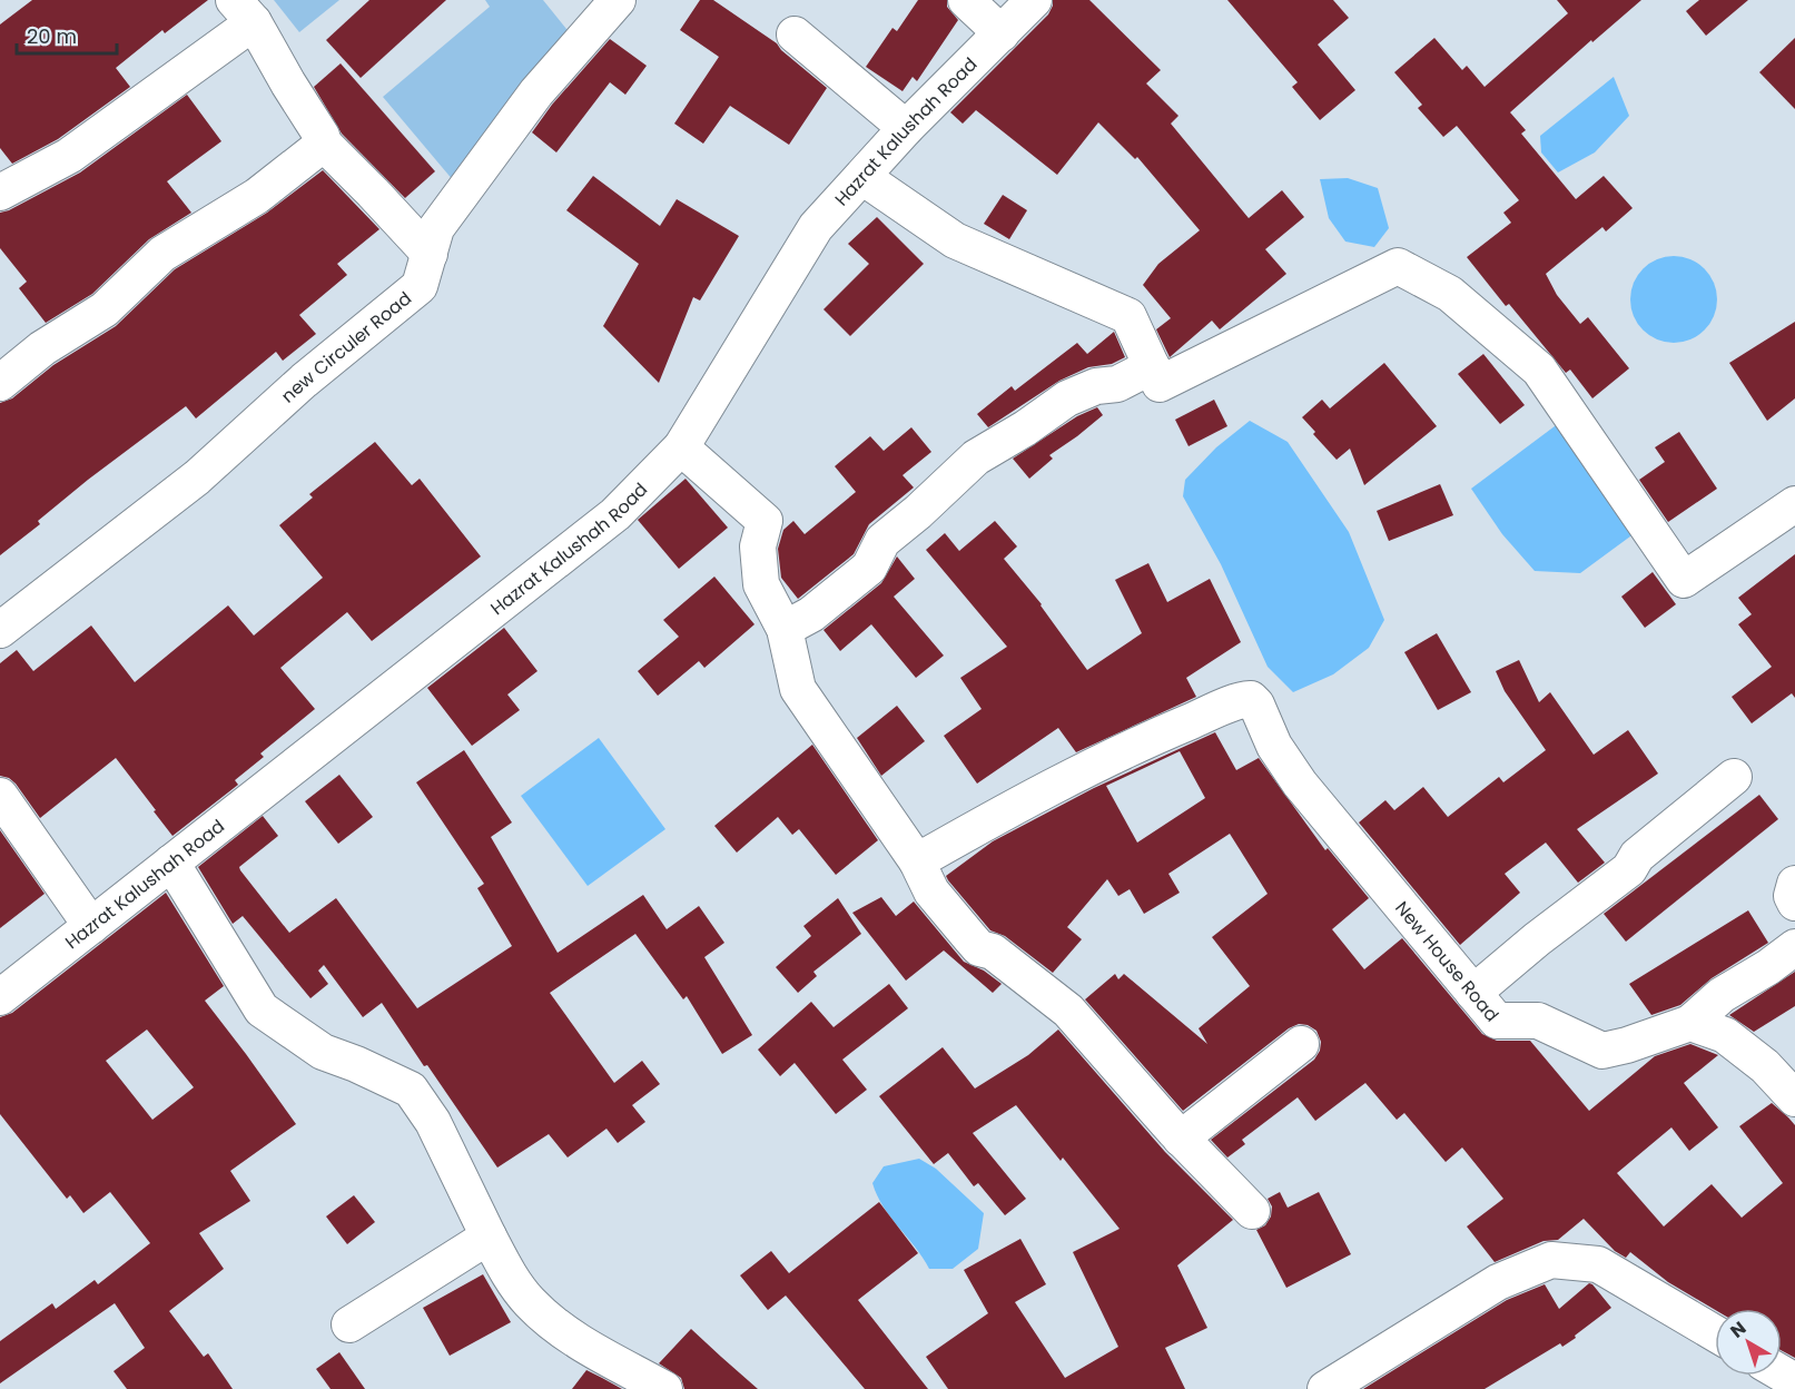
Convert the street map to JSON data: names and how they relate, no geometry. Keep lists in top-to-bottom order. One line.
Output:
{"streets":{"street":["Hazrat Kalushah Road","new Circuler Road","New House Road"]},"scale_bar":"20 m","north":"top left"}
